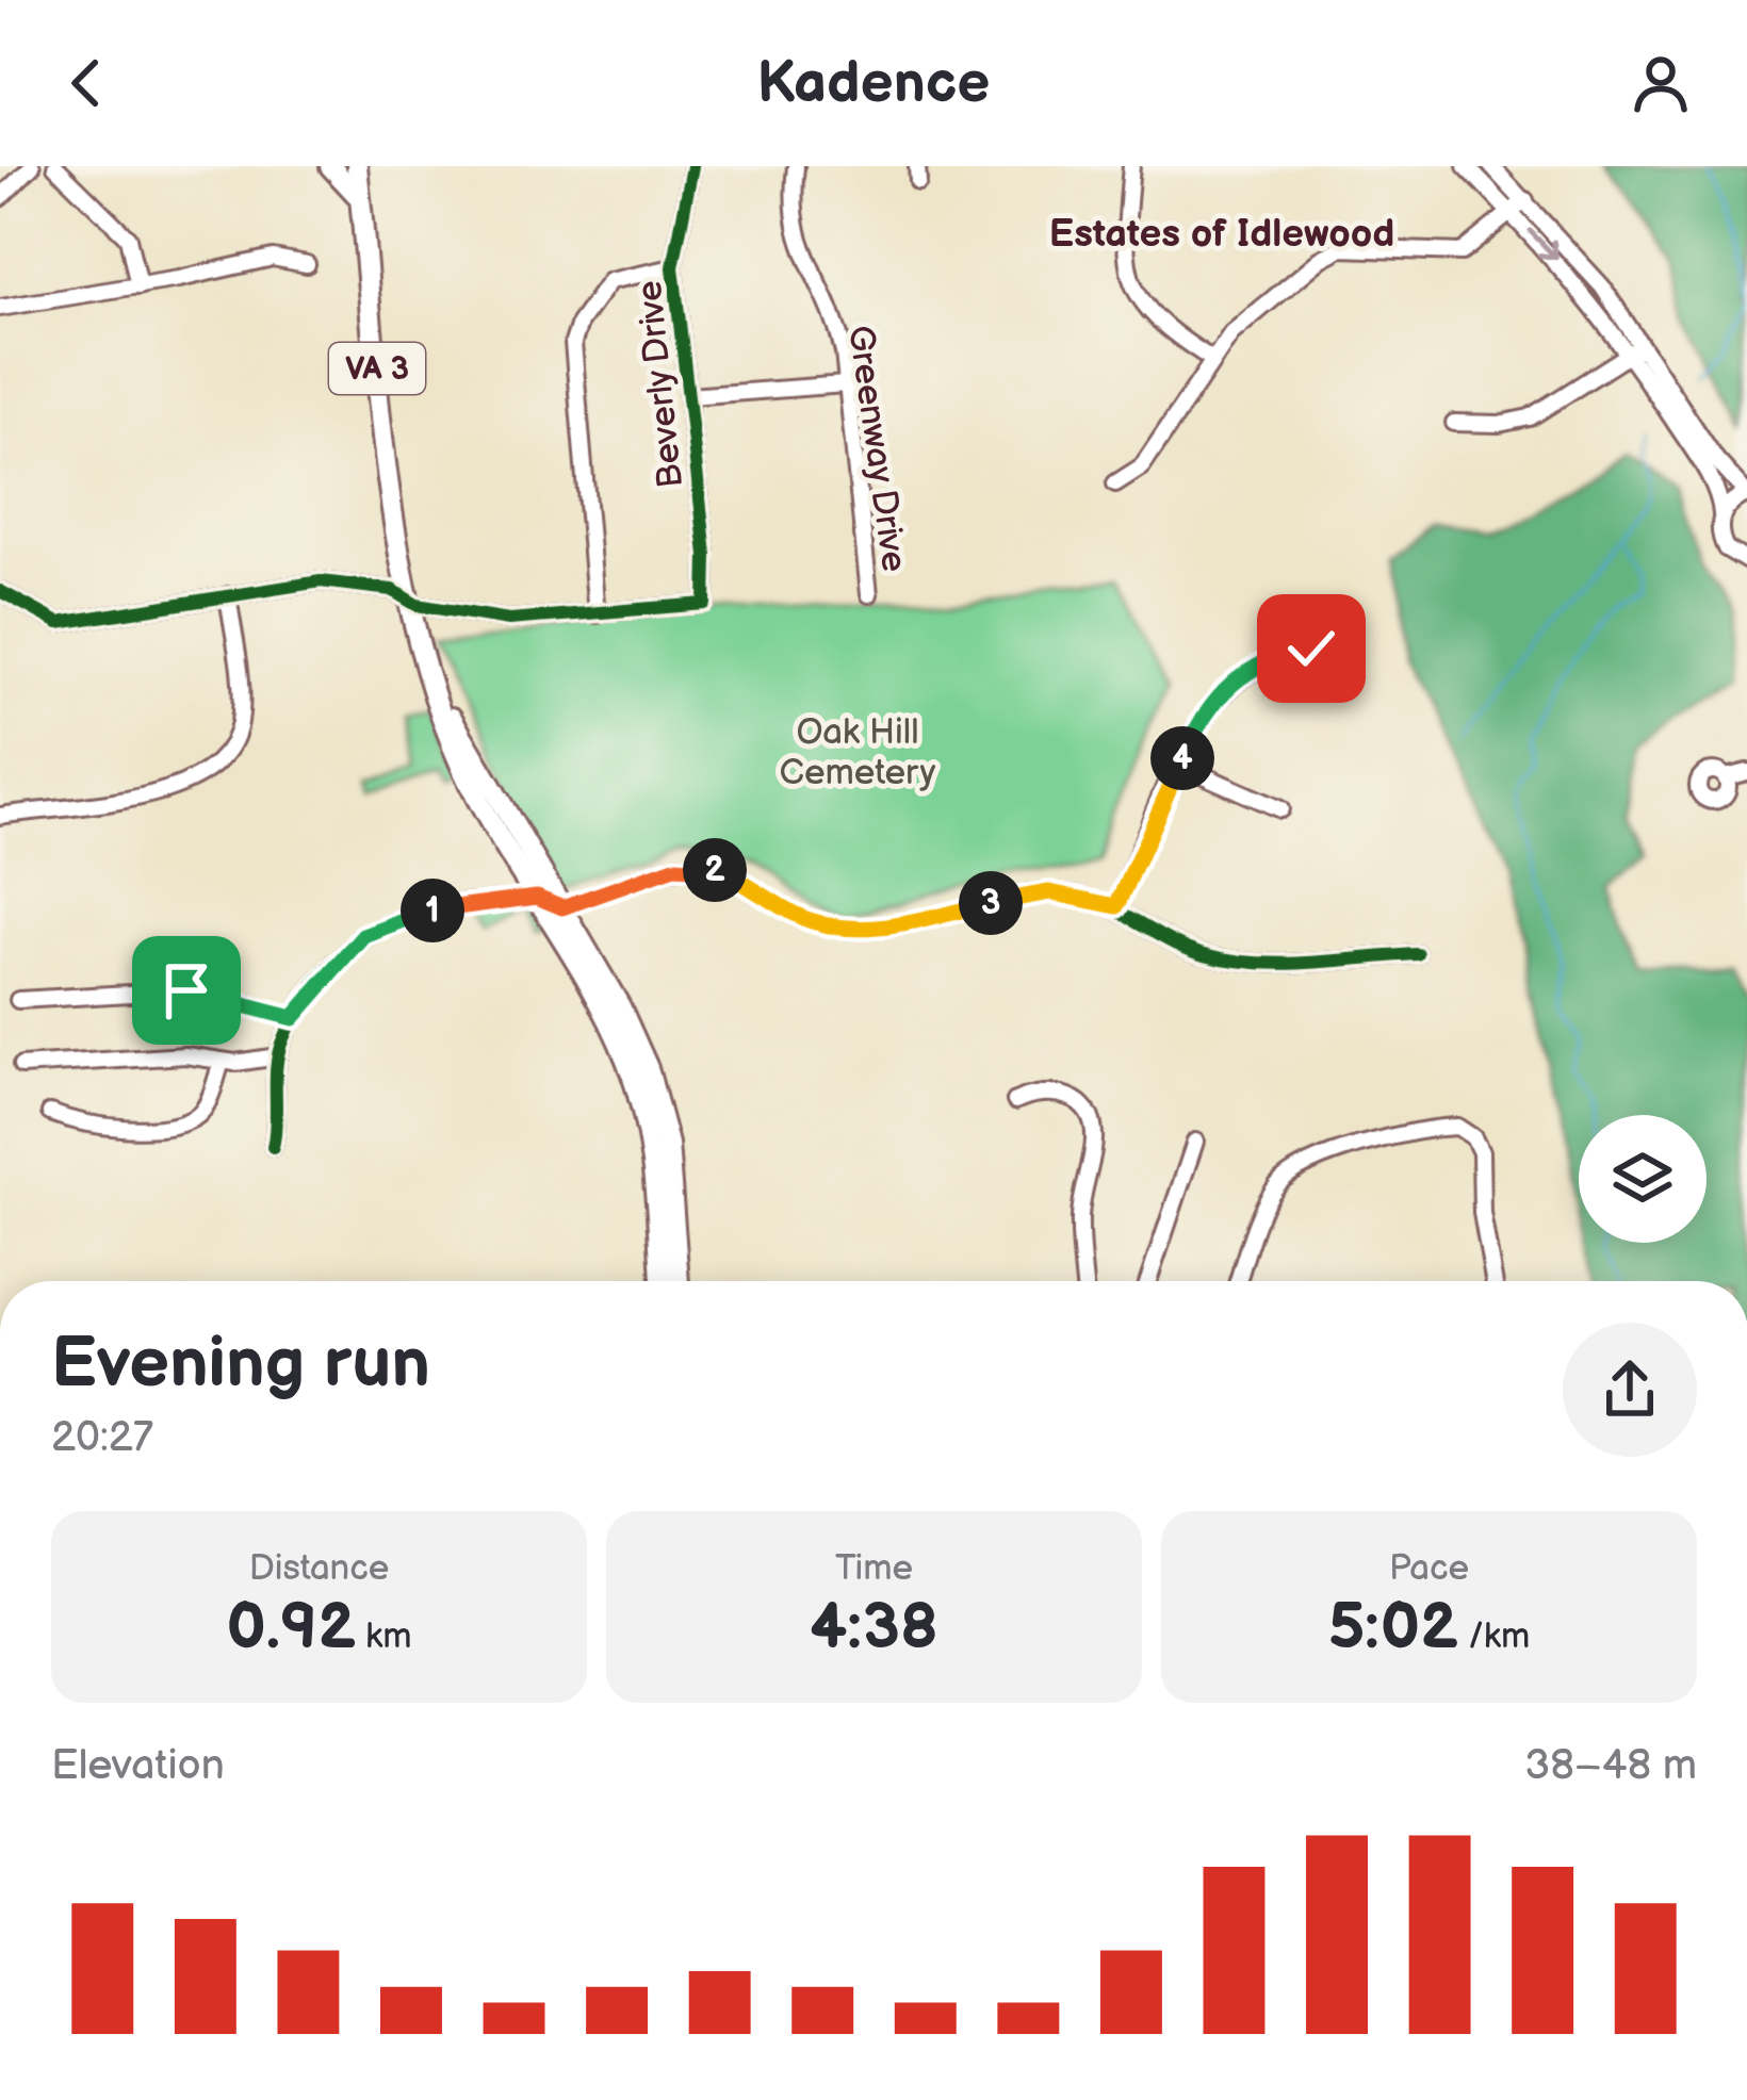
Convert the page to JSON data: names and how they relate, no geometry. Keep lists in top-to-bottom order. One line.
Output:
{"streets":{"highway":["VA 3"],"street":["Beverly Drive","Greenway Drive"]},"districts":["Estates of Idlewood"],"parks":["Oak Hill Cemetery"],"page":{"header":"Kadence","pins":["4","2","3","1"],"heading":["Evening run","20:27"],"stats":[["Distance","0.92 km"],["Time","4:38"],["Pace","5:02 /km"]],"chart":["Elevation","38–48 m"]}}
